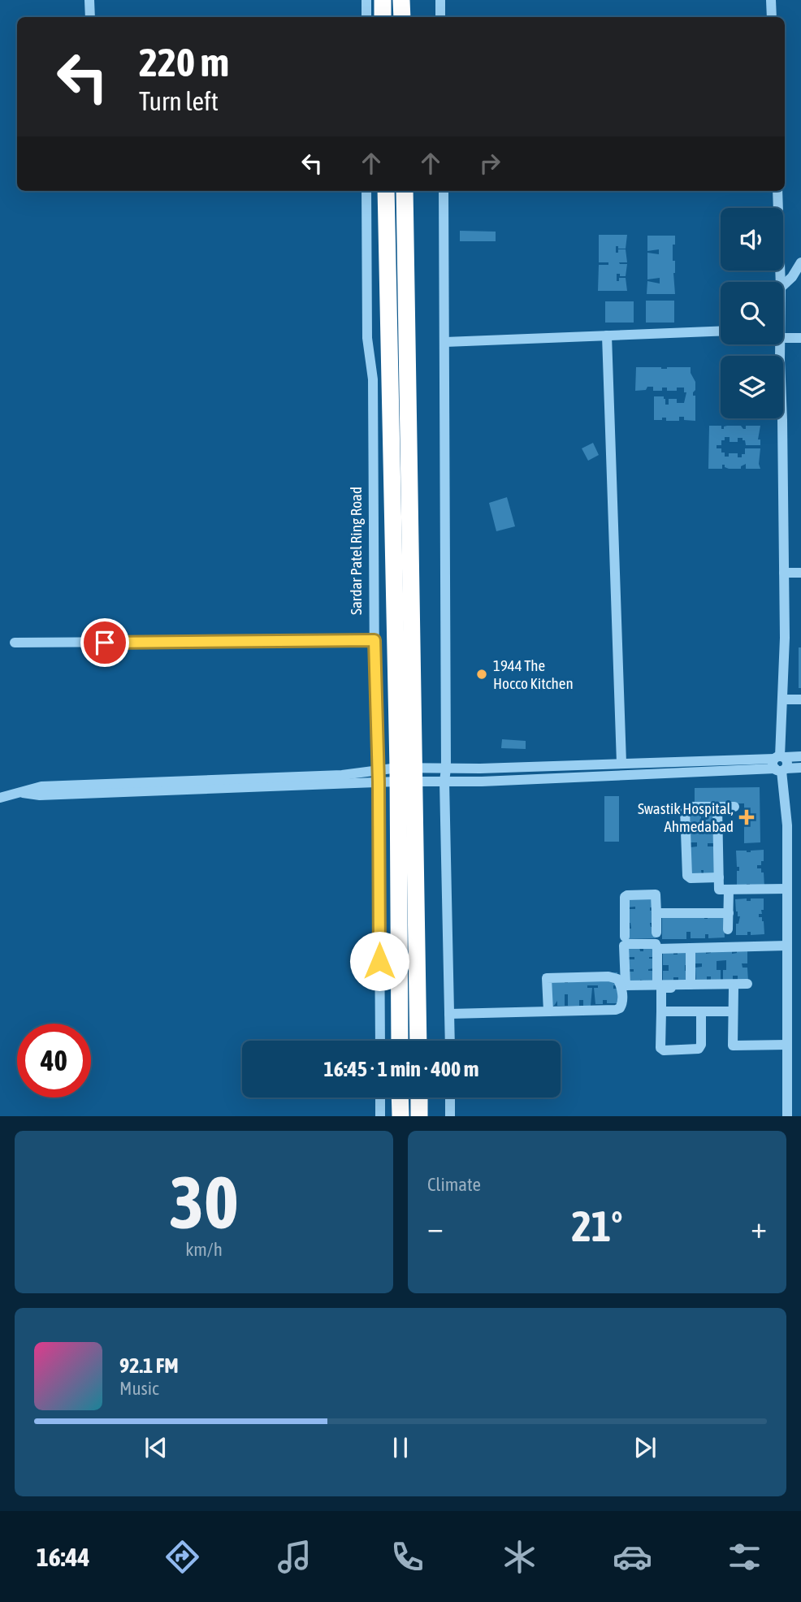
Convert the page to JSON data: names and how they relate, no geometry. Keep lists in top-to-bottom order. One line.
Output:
{"streets":{"street":["Sardar Patel Ring Road"]},"places":{"other":["1944 The Hocco Kitchen"],"health":["Swastik Hospital, Ahmedabad"]},"page":{"turn":["220 m","Turn left"],"limit":"40","trip":"16:45 · 1 min · 400 m","tile":[["30","km/h"],"Climate"],"heat":["−","21°","+"],"song":["92.1 FM","Music"],"tabs":"16:44"}}
